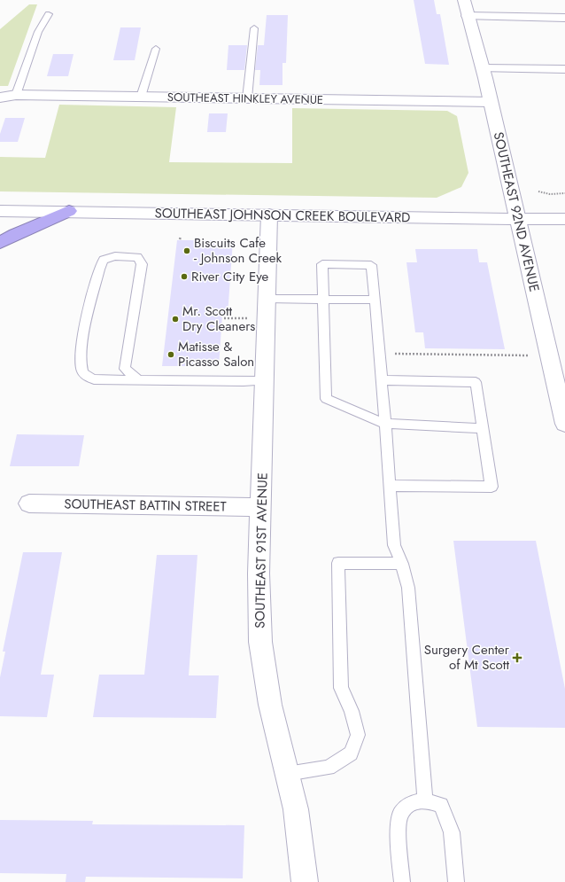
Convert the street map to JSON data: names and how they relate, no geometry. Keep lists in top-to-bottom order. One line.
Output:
{"streets":{"street":["SOUTHEAST HINKLEY AVENUE","SOUTHEAST 92ND AVENUE","SOUTHEAST JOHNSON CREEK BOULEVARD","SOUTHEAST BATTIN STREET","SOUTHEAST 91ST AVENUE"]},"crossings":[["SOUTHEAST HINKLEY AVENUE","SOUTHEAST 92ND AVENUE"],["SOUTHEAST 92ND AVENUE","SOUTHEAST JOHNSON CREEK BOULEVARD"],["SOUTHEAST JOHNSON CREEK BOULEVARD","SOUTHEAST 91ST AVENUE"],["SOUTHEAST BATTIN STREET","SOUTHEAST 91ST AVENUE"]],"places":{"other":["Biscuits Cafe - Johnson Creek","River City Eye","Mr. Scott Dry Cleaners","Matisse & Picasso Salon"],"health":["Surgery Center of Mt Scott"]}}
